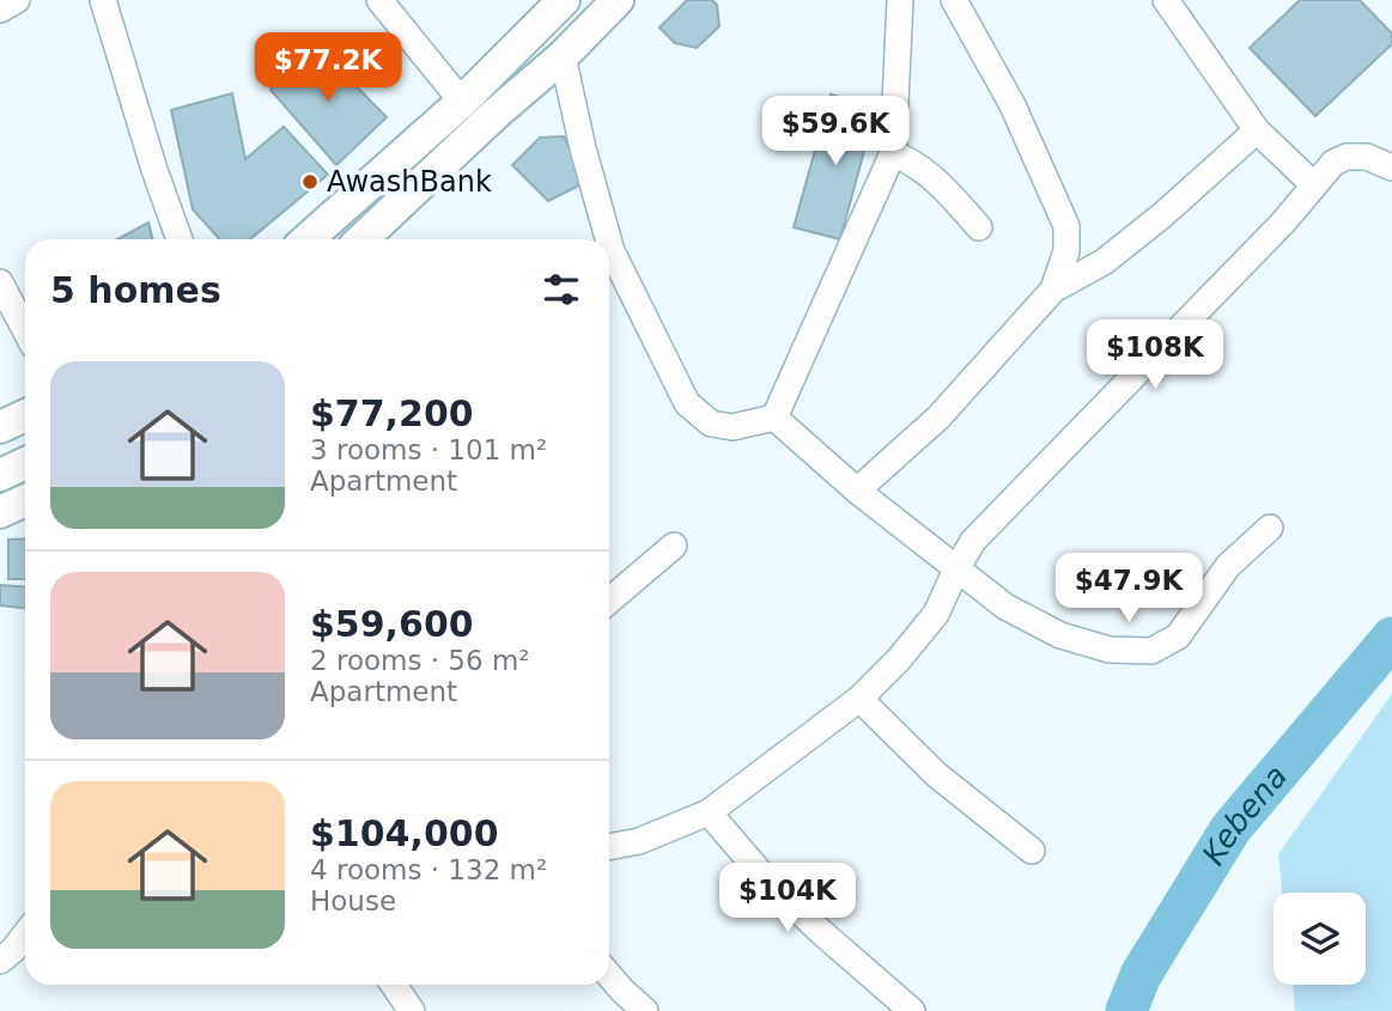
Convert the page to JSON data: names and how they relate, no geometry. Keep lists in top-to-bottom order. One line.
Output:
{"water":["Kebena"],"places":["AwashBank"],"page":{"price":["$77.2K","$59.6K","$108K","$47.9K","$104K"],"heading":"5 homes","list":[{"name":"$77,200","note":"3 rooms · 101 m² · Apartment"},{"name":"$59,600","note":"2 rooms · 56 m² · Apartment"},{"name":"$104,000","note":"4 rooms · 132 m² · House"}]}}
